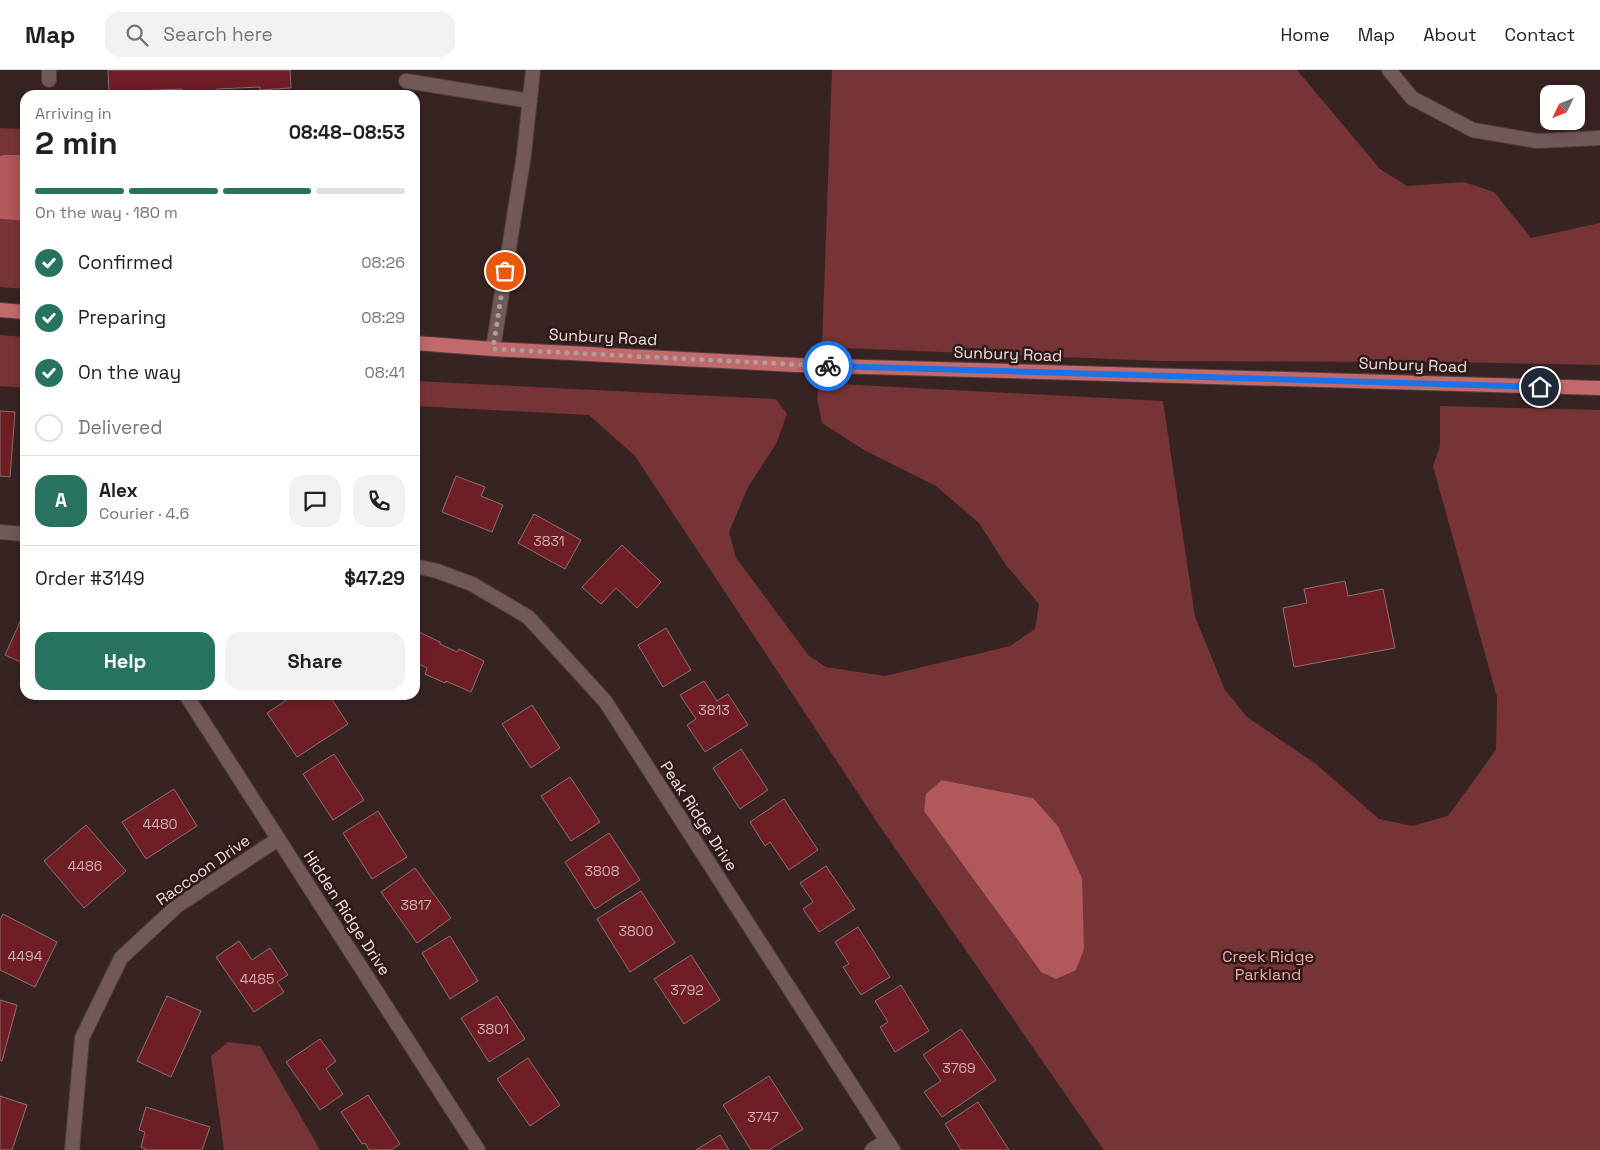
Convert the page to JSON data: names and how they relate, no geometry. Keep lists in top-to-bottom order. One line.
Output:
{"streets":{"main road":["Sunbury Road"],"street":["Peak Ridge Drive","Raccoon Drive","Hidden Ridge Drive"]},"crossings":[["Raccoon Drive","Hidden Ridge Drive"]],"parks":["Creek Ridge Parkland"],"house_numbers":["3831","3813","4480","4486","3808","3817","3800","4494","4485","3792","3801","3769","3747"],"north":"bottom left","page":{"header":"Map","search":"Search here","nav":["Home","Map","About","Contact"],"heading":["2 min","Arriving in","08:48–08:53"],"panel":["Alex","Courier · 4.6","Order #3149","$47.29"],"bar":"On the way · 180 m","list":[["Confirmed","08:26"],["Preparing","08:29"],["On the way","08:41"],"Delivered"],"round":"A","buttons":["Help","Share"]}}
